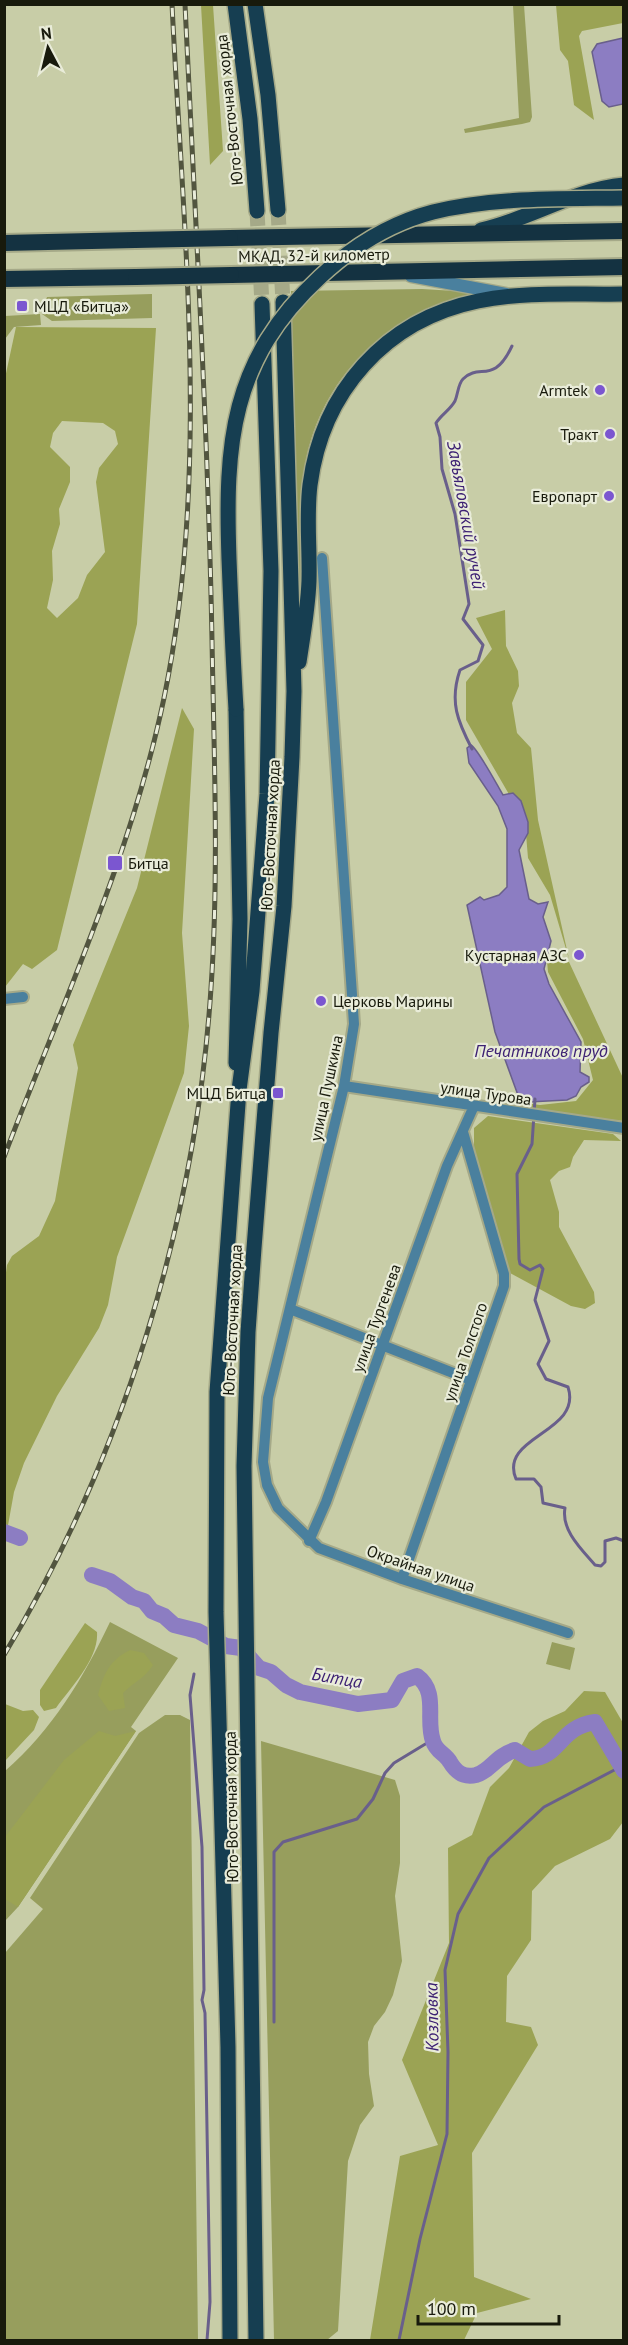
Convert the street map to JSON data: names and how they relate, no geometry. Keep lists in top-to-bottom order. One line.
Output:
{"streets":{"highway":["МКАД, 32-й километр"],"main road":["Юго-Восточная хорда"],"street":["улица Пушкина","улица Турова","улица Тургенева","улица Толстого","Окрайная улица"]},"crossings":[["улица Пушкина","улица Турова"],["улица Пушкина","Окрайная улица"],["улица Турова","улица Тургенева"],["улица Тургенева","улица Толстого"],["улица Тургенева","Окрайная улица"],["улица Толстого","Окрайная улица"]],"water":["Завьяловский ручей","Печатников пруд","Битца","Козловка"],"places":{"transit":["МЦД «Битца»","Битца","МЦД Битца"],"other":["Armtek","Тракт","Европарт","Кустарная АЗС","Церковь Марины"]},"scale_bar":"100 m","north":"top"}
